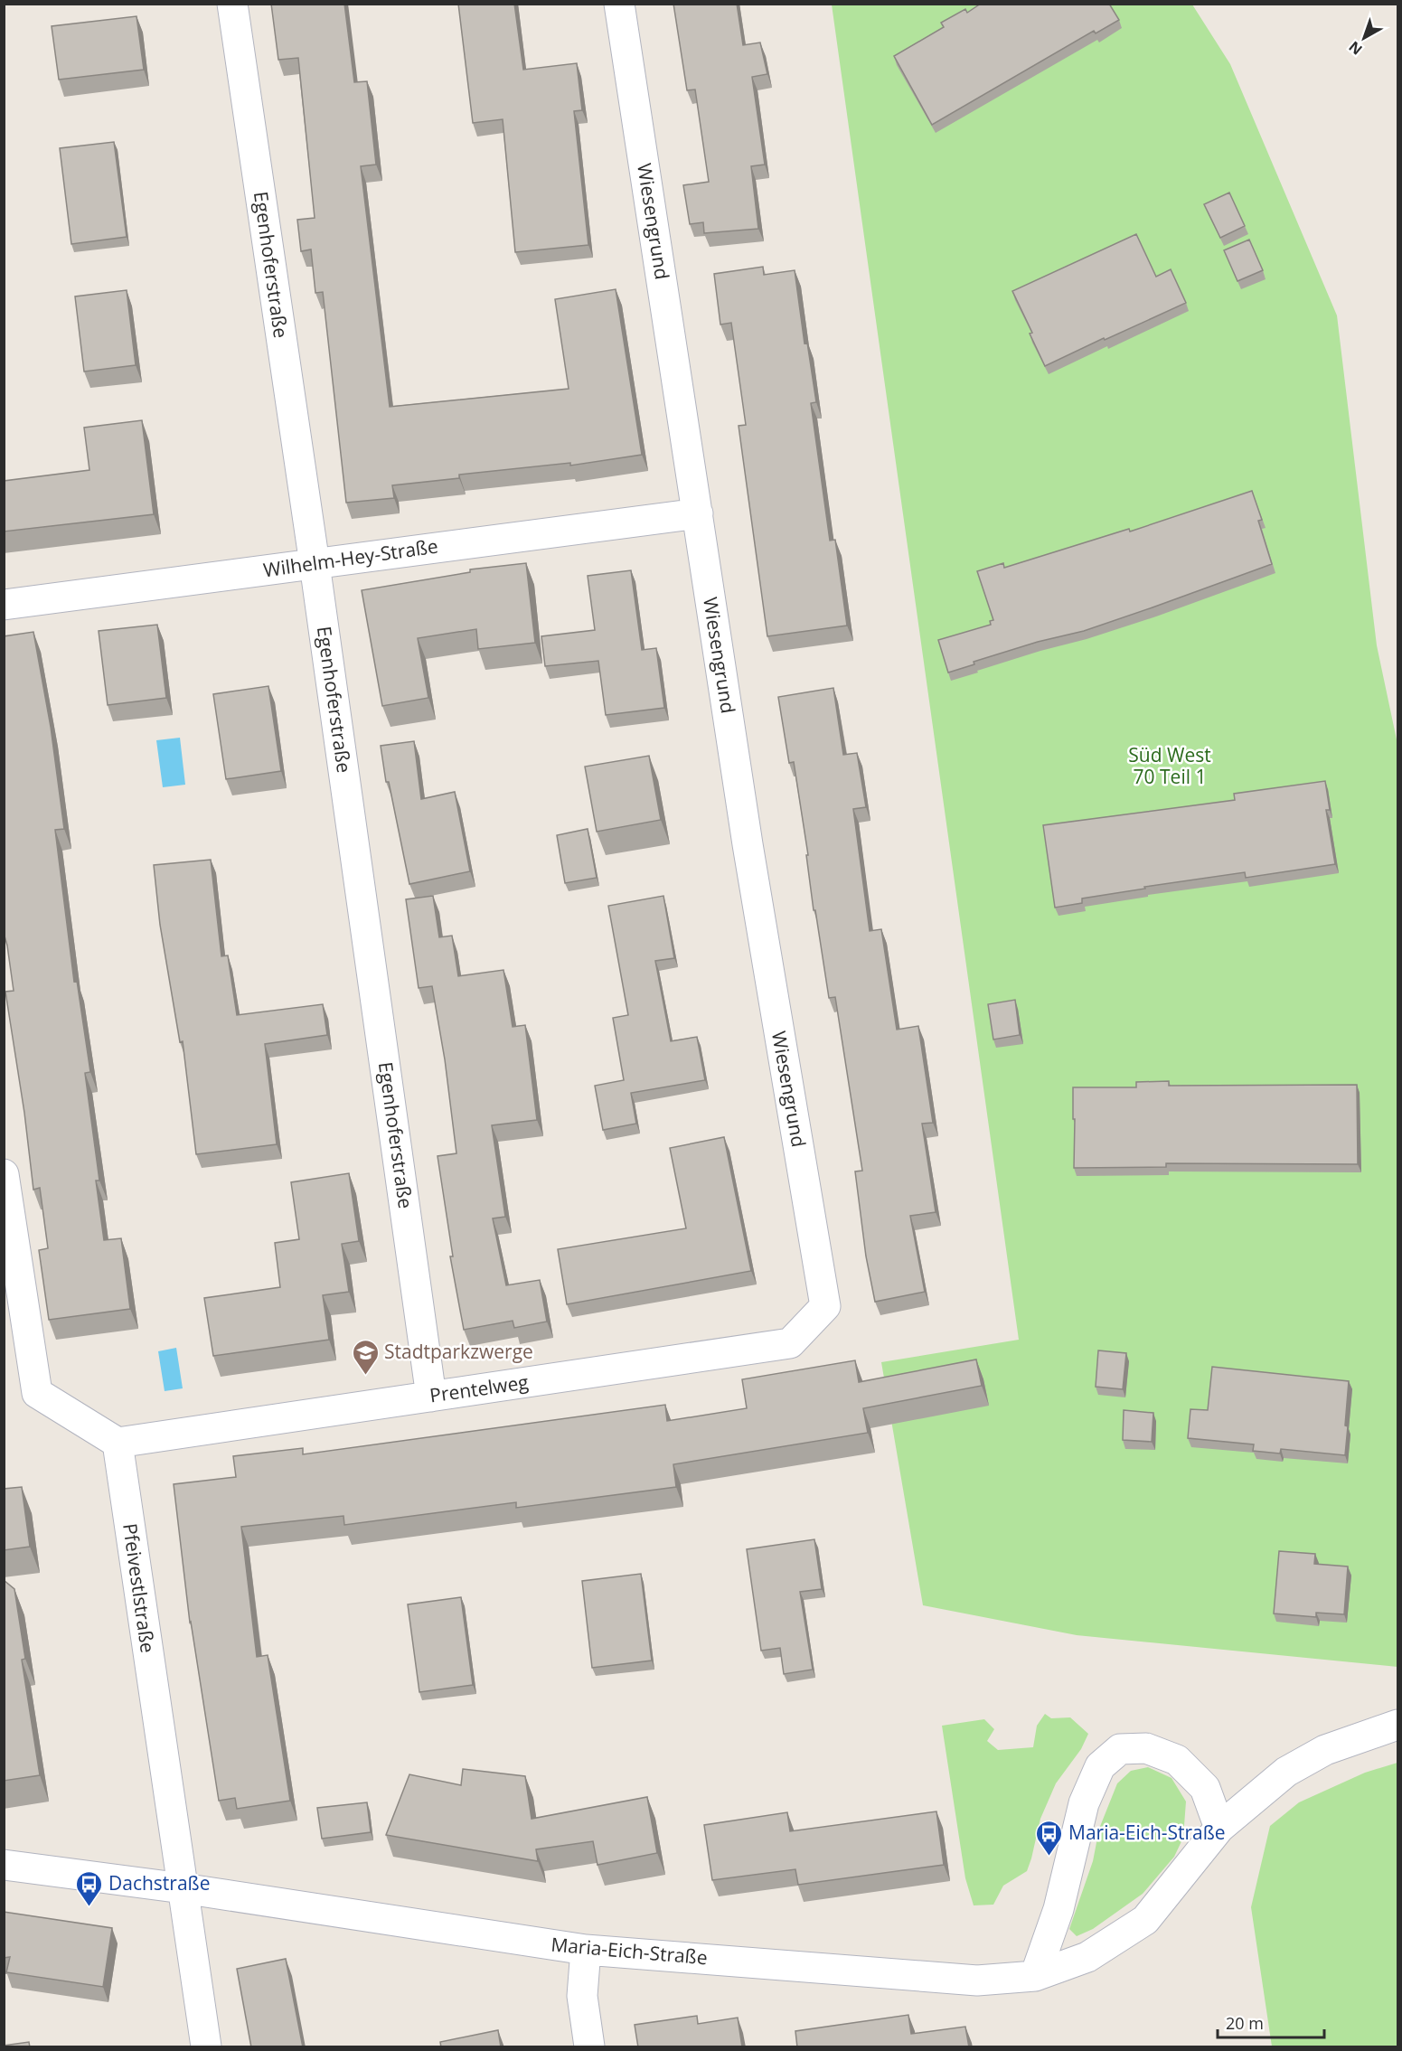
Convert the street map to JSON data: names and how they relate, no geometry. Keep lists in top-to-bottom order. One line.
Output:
{"streets":{"street":["Wiesengrund","Egenhoferstraße","Wilhelm-Hey-Straße","Prentelweg","Pfeivestlstraße","Maria-Eich-Straße"]},"crossings":[["Wiesengrund","Wilhelm-Hey-Straße"],["Wiesengrund","Prentelweg"],["Egenhoferstraße","Wilhelm-Hey-Straße"],["Egenhoferstraße","Prentelweg"],["Prentelweg","Pfeivestlstraße"],["Pfeivestlstraße","Maria-Eich-Straße"]],"parks":["Süd West 70 Teil 1"],"places":{"school or university":["Stadtparkzwerge"],"bus stop":["Maria-Eich-Straße","Dachstraße"]},"scale_bar":"20 m","north":"bottom left"}
